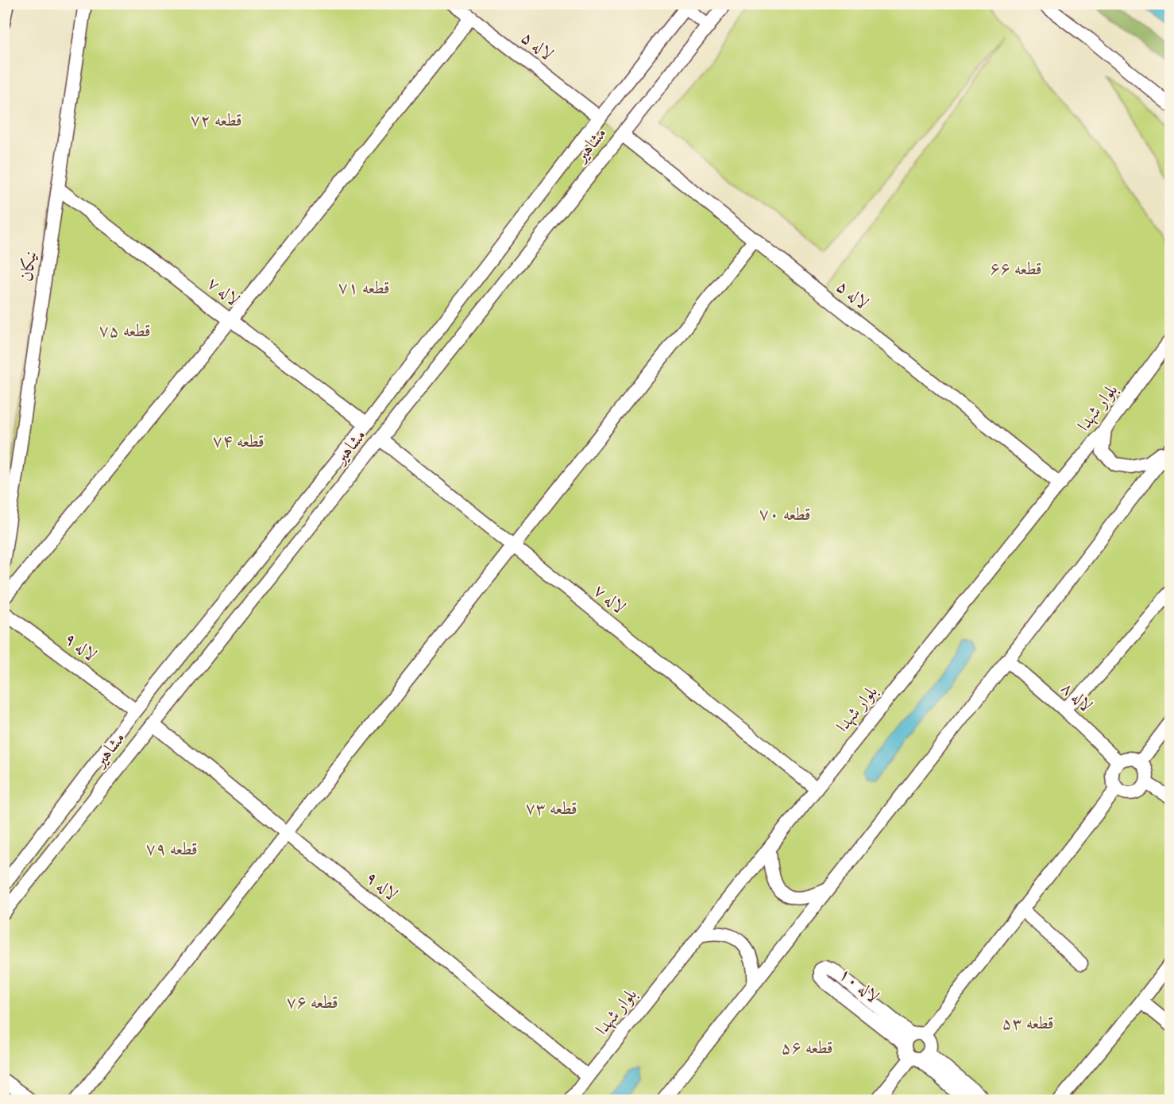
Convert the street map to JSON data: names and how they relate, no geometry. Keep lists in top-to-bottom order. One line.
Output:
{"streets":{"street":["لاله ۵","مشاهیر","نیکان","لاله ۷","بلوار شهدا","لاله ۹","لاله ۸","لاله ۱۰"]},"crossings":[["لاله ۵","مشاهیر"],["لاله ۵","بلوار شهدا"],["مشاهیر","لاله ۷"],["مشاهیر","لاله ۹"],["نیکان","لاله ۷"],["لاله ۷","بلوار شهدا"],["بلوار شهدا","لاله ۹"]],"parks":["قطعه ۷۲","قطعه ۶۶","قطعه ۷۱","قطعه ۷۵","قطعه ۷۴","قطعه ۷۰","قطعه ۷۳","قطعه ۷۹","قطعه ۷۶","قطعه ۵۳","قطعه ۵۶"]}
